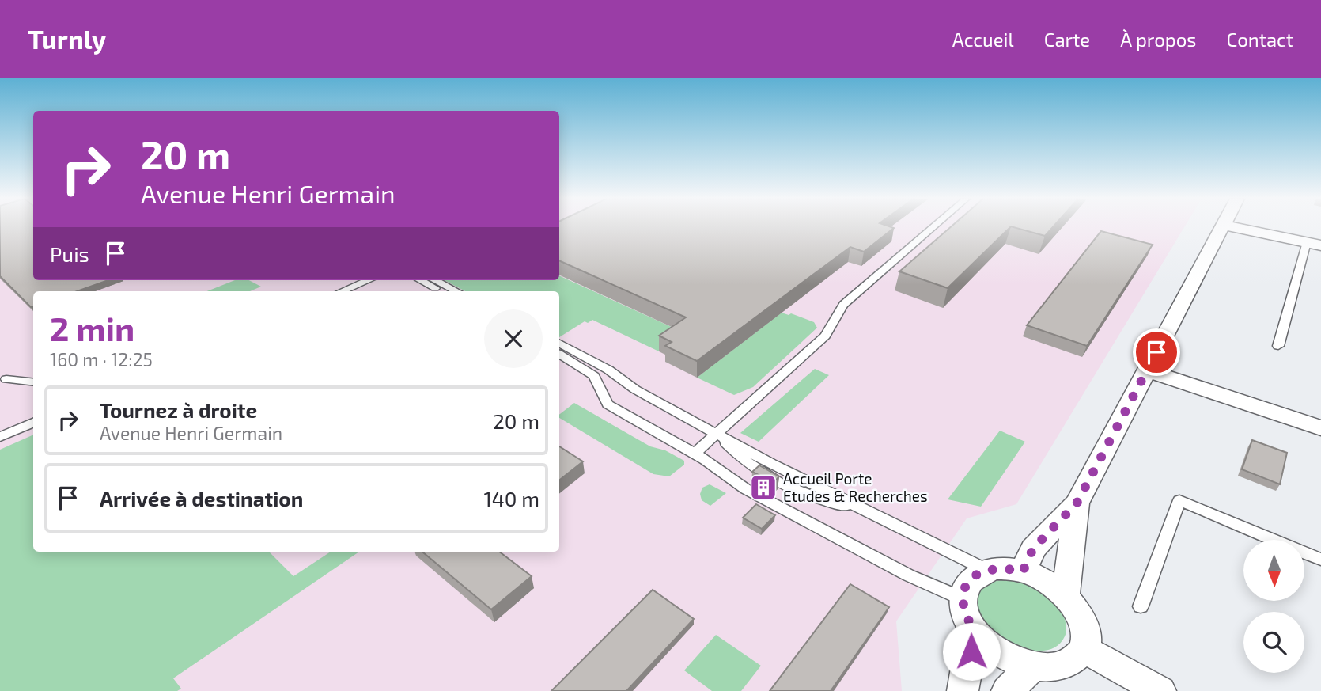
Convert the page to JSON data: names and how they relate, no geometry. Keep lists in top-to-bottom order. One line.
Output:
{"places":{"building":["Accueil Porte Etudes & Recherches"]},"north":"bottom","page":{"header":"Turnly","nav":["Accueil","Carte","À propos","Contact"],"turn":["20 m","Avenue Henri Germain"],"then":"Puis","heading":["2 min","160 m · 12:25"],"list":[{"name":"Tournez à droite","note":"Avenue Henri Germain","value":"20 m"},{"name":"Arrivée à destination","value":"140 m"}]}}
